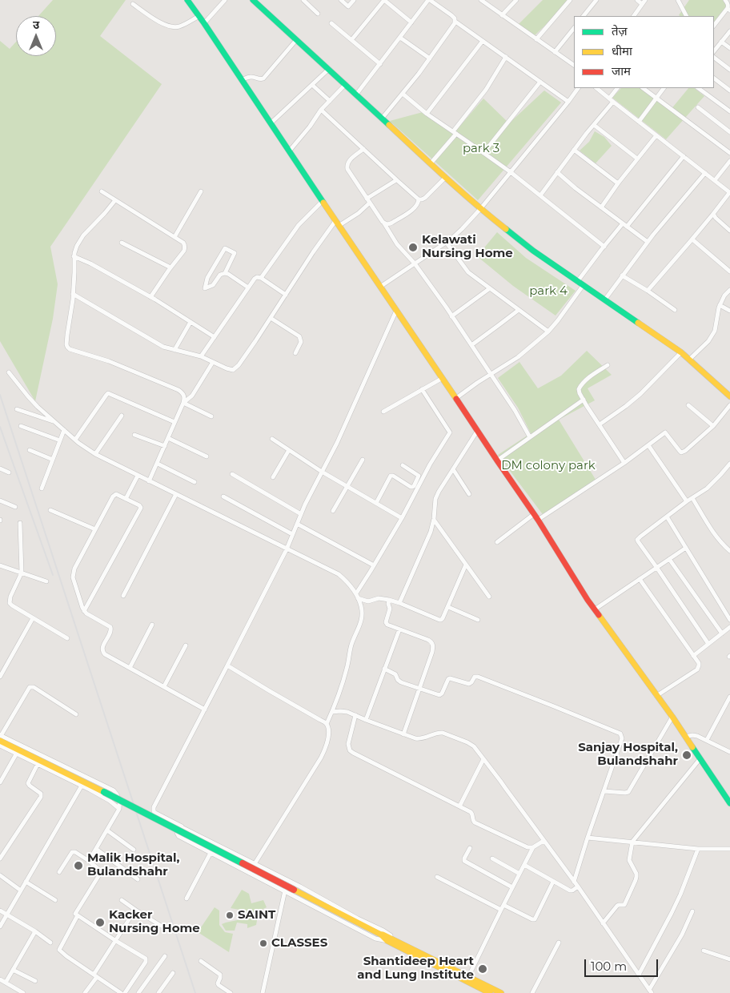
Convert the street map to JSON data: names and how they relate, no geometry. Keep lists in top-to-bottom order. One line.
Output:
{"parks":["park 3","park 4","DM colony park"],"places":["Kelawati Nursing Home","Sanjay Hospital, Bulandshahr","Malik Hospital, Bulandshahr","SAINT","Kacker Nursing Home","CLASSES","Shantideep Heart and Lung Institute"],"legend":["तेज़","धीमा","जाम"],"scale_bar":"100 m","north":"top"}
